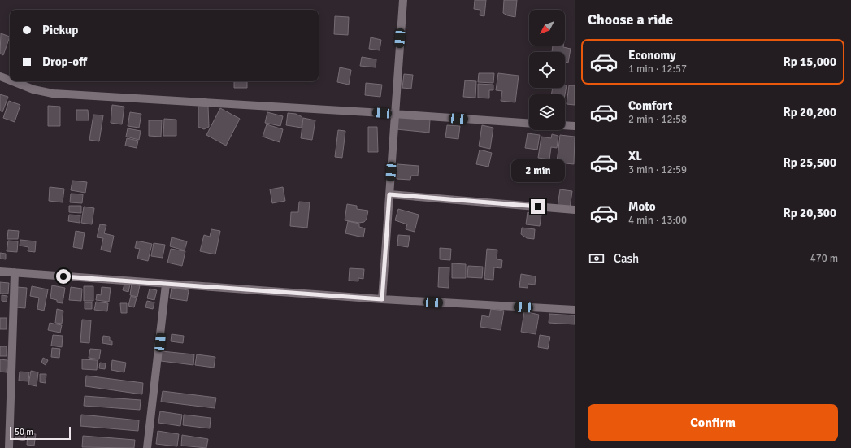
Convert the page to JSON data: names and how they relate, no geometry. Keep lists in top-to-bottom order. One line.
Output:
{"scale_bar":"50 m","north":"bottom left","page":{"heading":"Choose a ride","banner":["Pickup","Drop-off"],"list":[{"name":"Economy","note":"1 min · 12:57","value":"Rp 15,000"},{"name":"Comfort","note":"2 min · 12:58","value":"Rp 20,200"},{"name":"XL","note":"3 min · 12:59","value":"Rp 25,500"},{"name":"Moto","note":"4 min · 13:00","value":"Rp 20,300"}],"bubble":"2 min","pay":["Cash","470 m"],"buttons":"Confirm","scale":"50 m"}}
